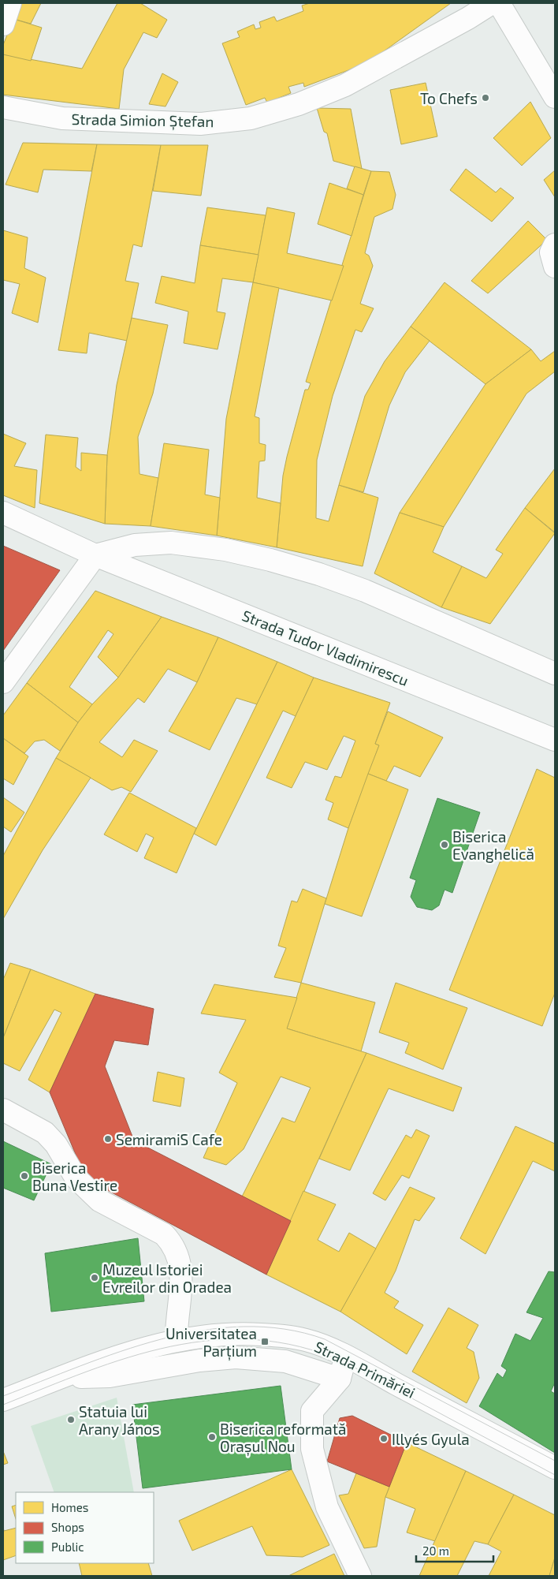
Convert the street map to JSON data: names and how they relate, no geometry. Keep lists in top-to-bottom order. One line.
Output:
{"streets":{"street":["Strada Simion Ștefan","Strada Tudor Vladimirescu","Strada Primăriei"]},"places":{"other":["To Chefs","Biserica Evanghelică","SemiramiS Cafe","Biserica Buna Vestire","Muzeul Istoriei Evreilor din Oradea","Statuia lui Arany János","Biserica reformată Orașul Nou","Illyés Gyula"],"transit":["Universitatea Parțium"]},"legend":["Homes","Shops","Public"],"scale_bar":"20 m"}
